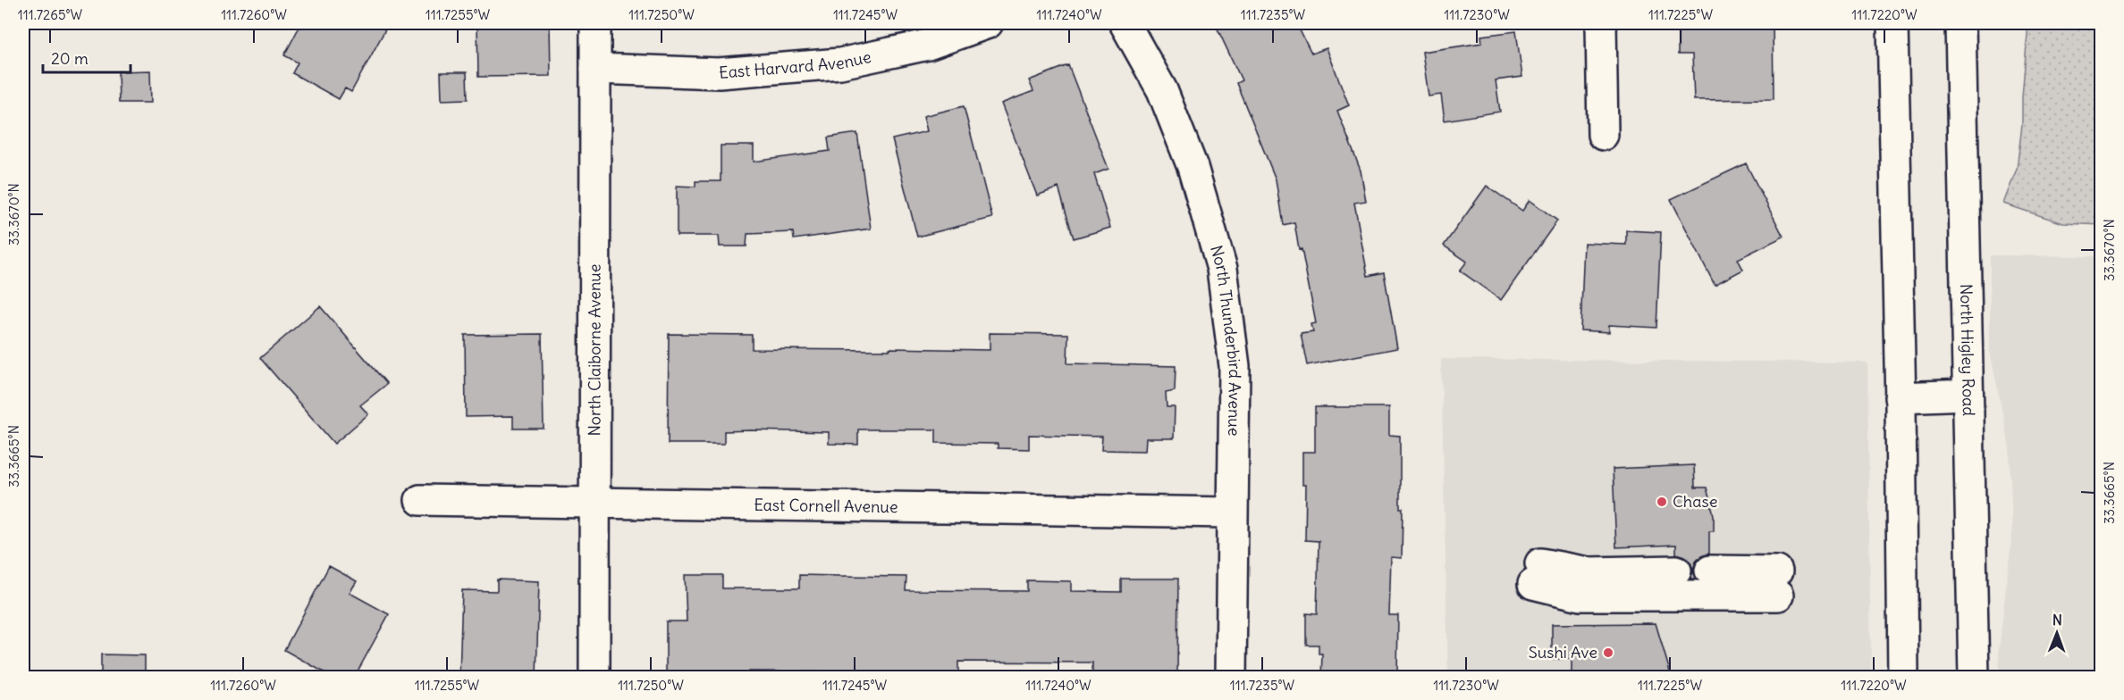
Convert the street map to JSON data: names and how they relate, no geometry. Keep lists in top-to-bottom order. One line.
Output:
{"streets":{"street":["East Harvard Avenue","North Thunderbird Avenue","North Claiborne Avenue","North Higley Road","East Cornell Avenue"]},"crossings":[["East Harvard Avenue","North Claiborne Avenue"],["North Thunderbird Avenue","East Cornell Avenue"],["North Claiborne Avenue","East Cornell Avenue"]],"places":["Chase","Sushi Ave"],"scale_bar":"20 m","north":"top","coordinates":["111.7265°W","111.7260°W","111.7255°W","111.7250°W","111.7245°W","111.7240°W","111.7235°W","111.7230°W","111.7225°W","111.7220°W","33.3670°N","33.3665°N"]}
